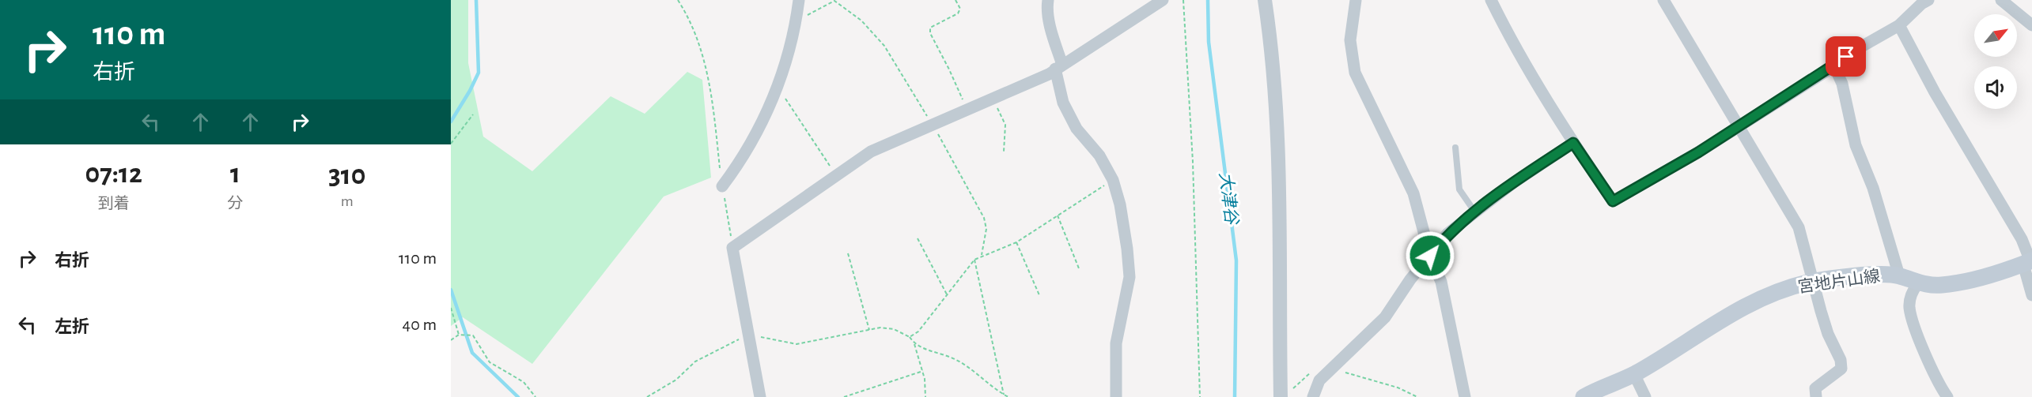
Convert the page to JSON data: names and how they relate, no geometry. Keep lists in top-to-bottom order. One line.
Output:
{"streets":{"main road":["宮地片山線"]},"water":["大津谷"],"north":"top right","page":{"turn":["110 m","右折"],"eta":["07:12","到着","1","分","310","m"],"list":[{"name":"右折","value":"110 m"},{"name":"左折","value":"40 m"}]}}
